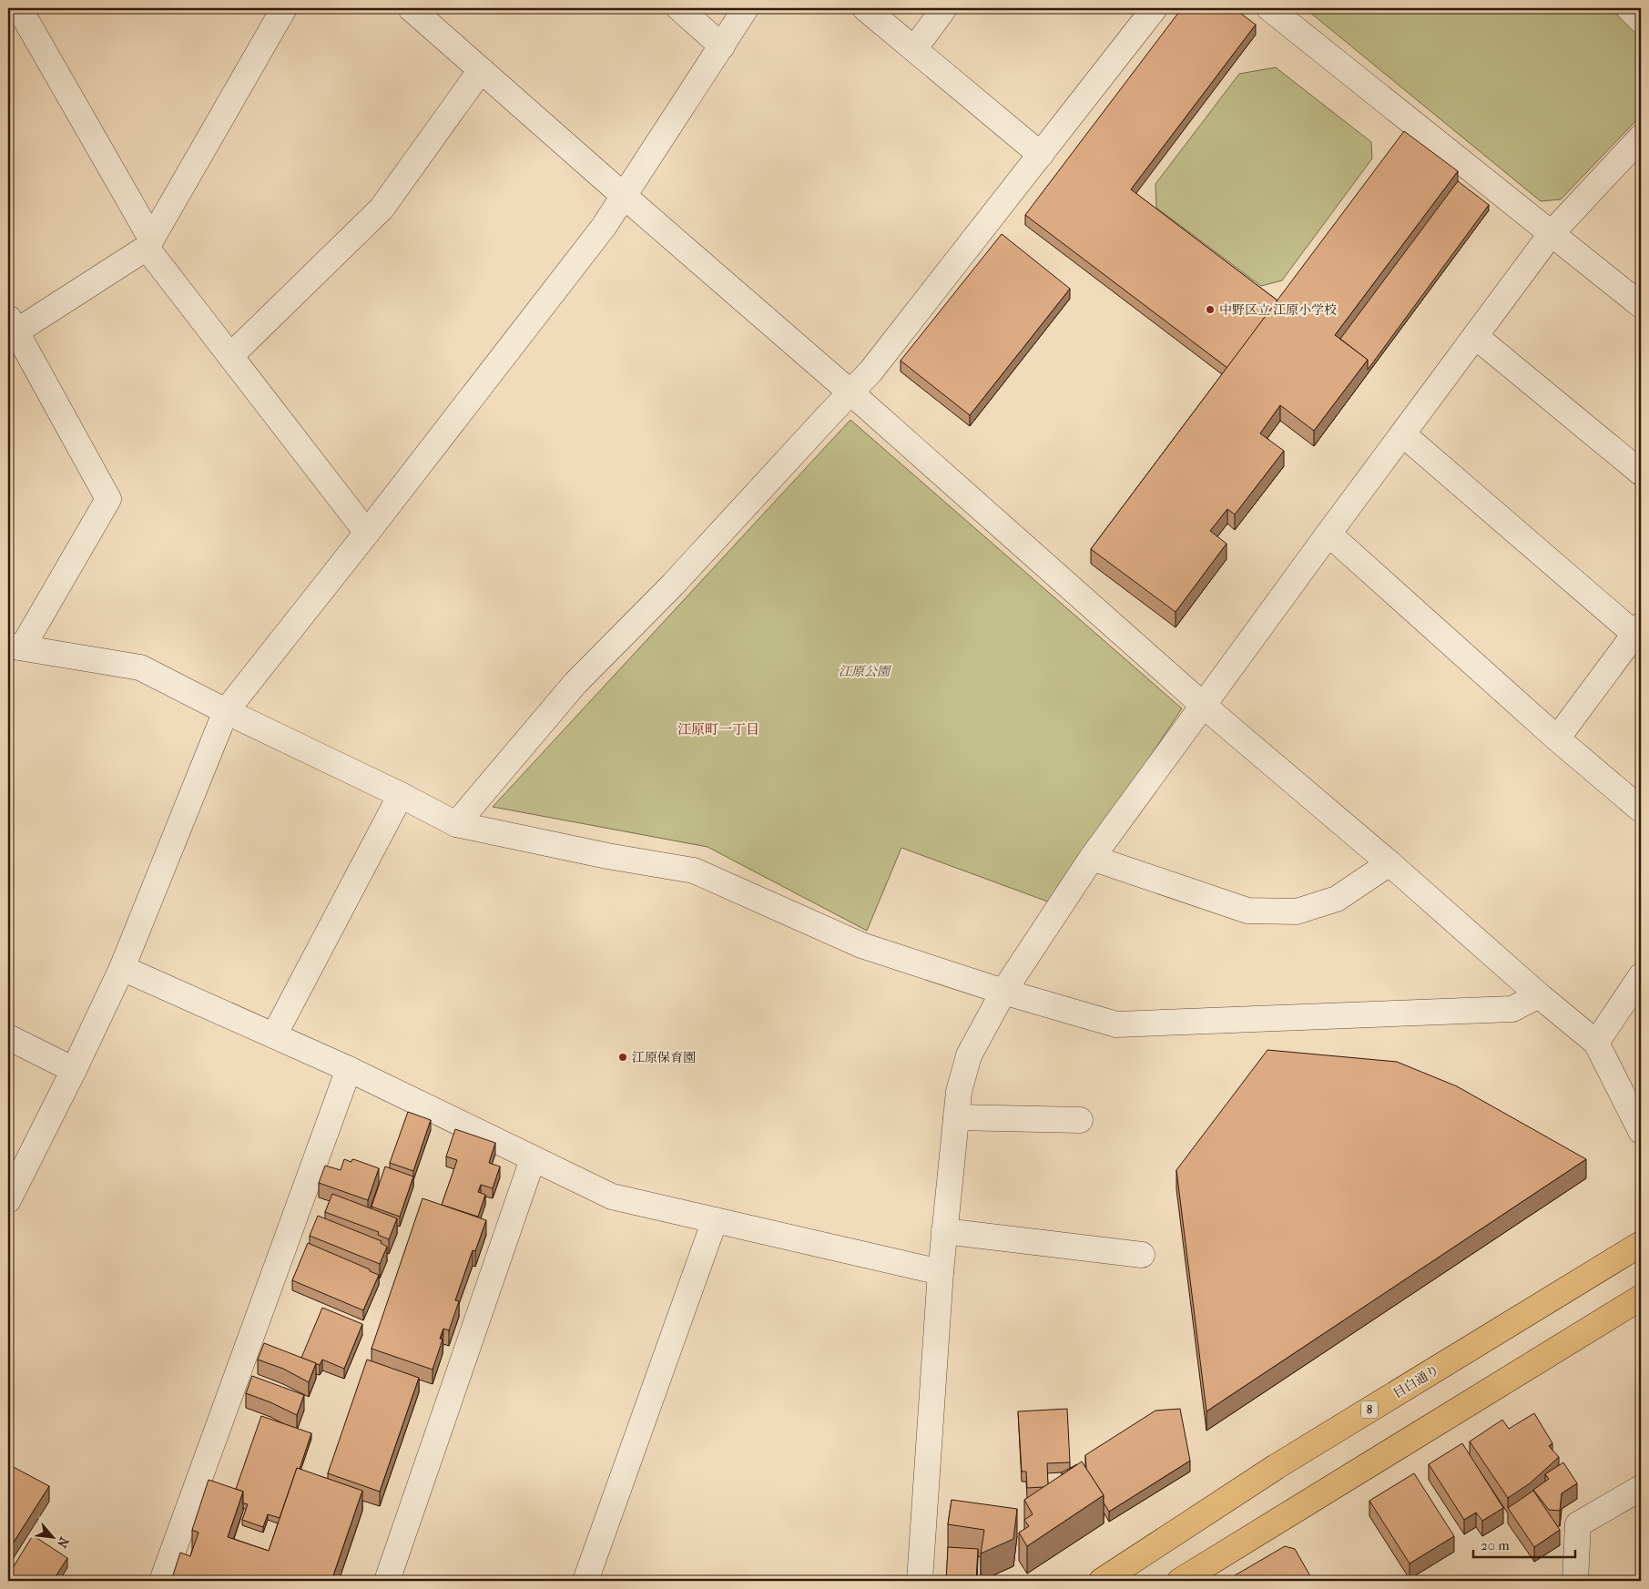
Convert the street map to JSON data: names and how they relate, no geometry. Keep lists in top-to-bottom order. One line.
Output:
{"streets":{"main road":["目白通り","8"]},"districts":["江原町一丁目"],"parks":["江原公園"],"places":["中野区立 江原小学校","江原保育園"],"scale_bar":"20 m","north":"bottom right"}
